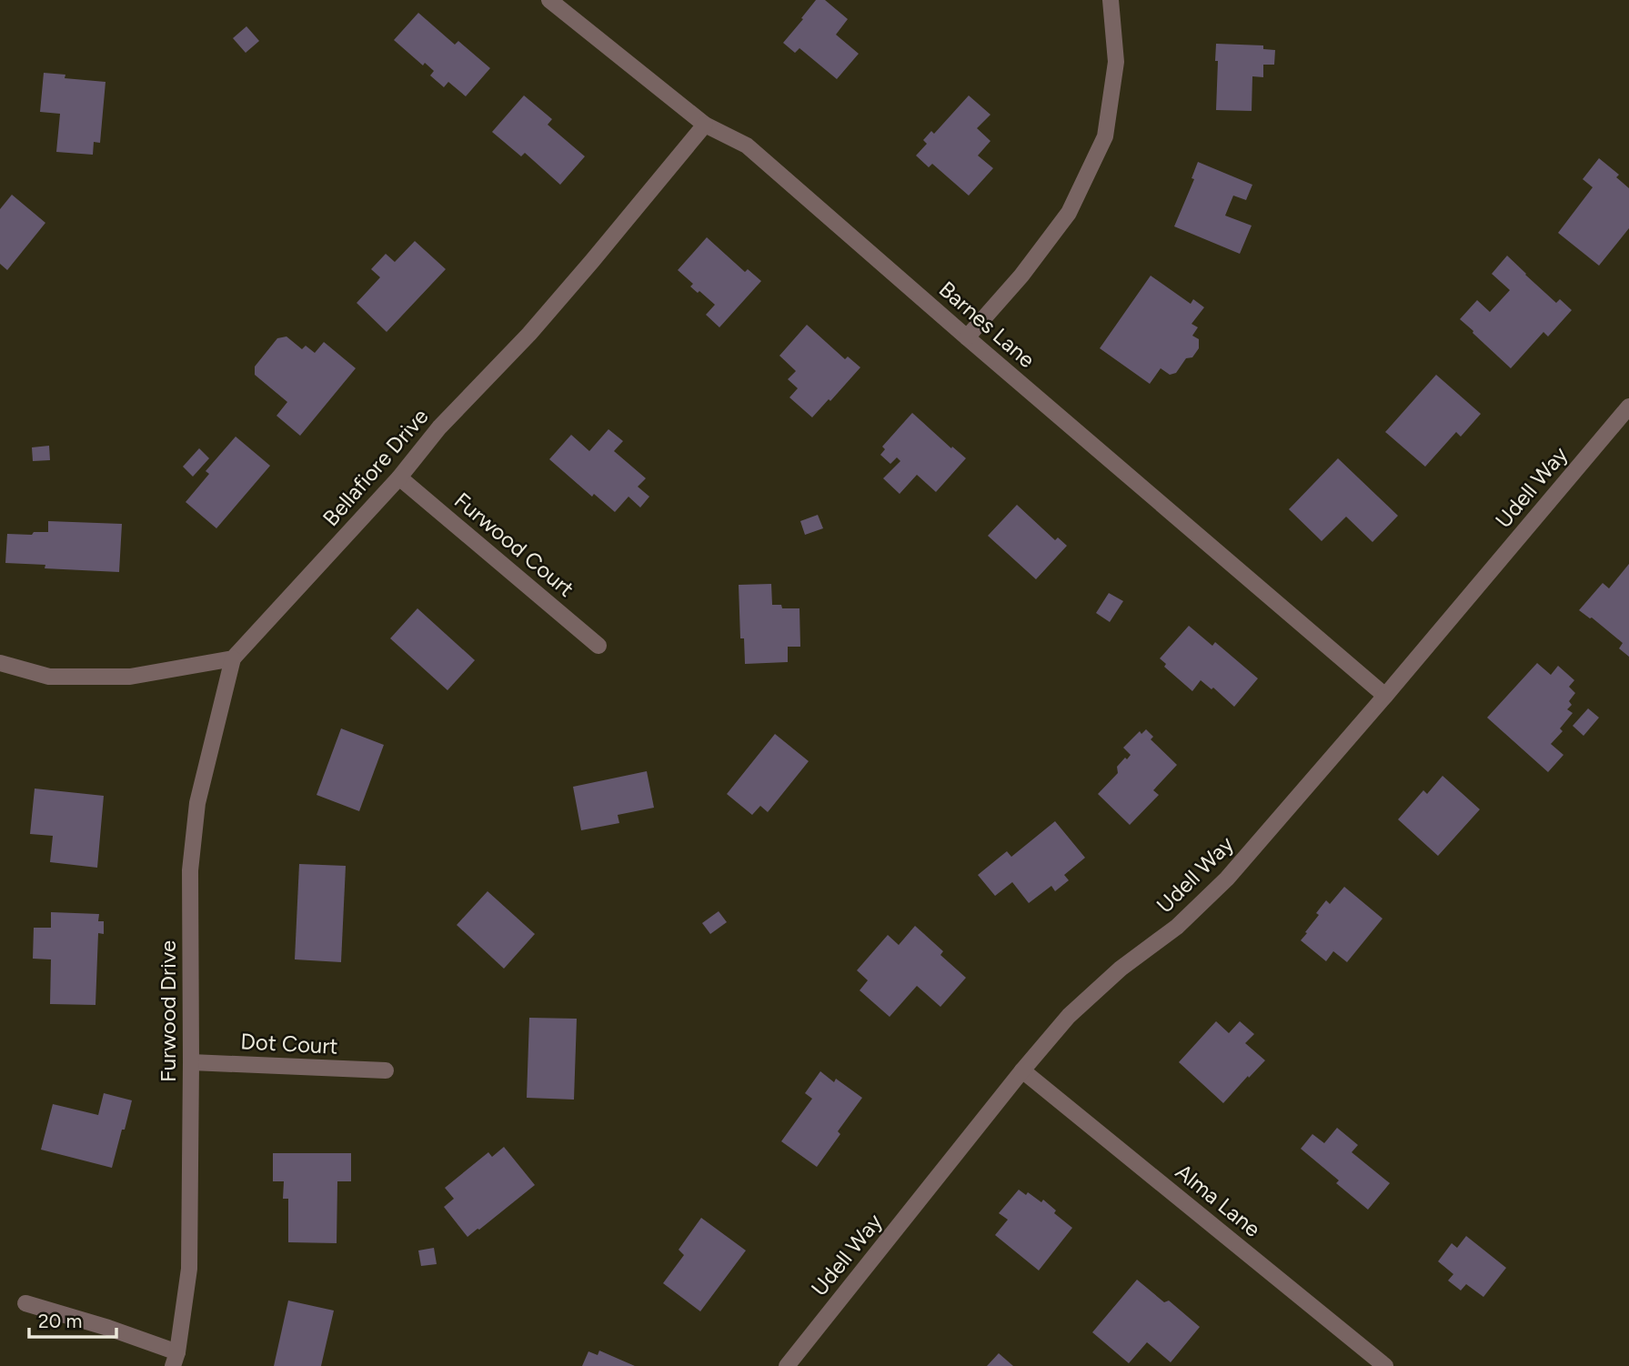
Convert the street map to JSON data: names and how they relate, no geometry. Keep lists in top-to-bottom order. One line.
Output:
{"streets":{"street":["Barnes Lane","Bellafiore Drive","Udell Way","Furwood Court","Furwood Drive","Dot Court","Alma Lane"]},"crossings":[["Barnes Lane","Bellafiore Drive"],["Barnes Lane","Udell Way"],["Bellafiore Drive","Furwood Court"],["Bellafiore Drive","Furwood Drive"],["Udell Way","Alma Lane"],["Furwood Drive","Dot Court"]],"scale_bar":"20 m"}
